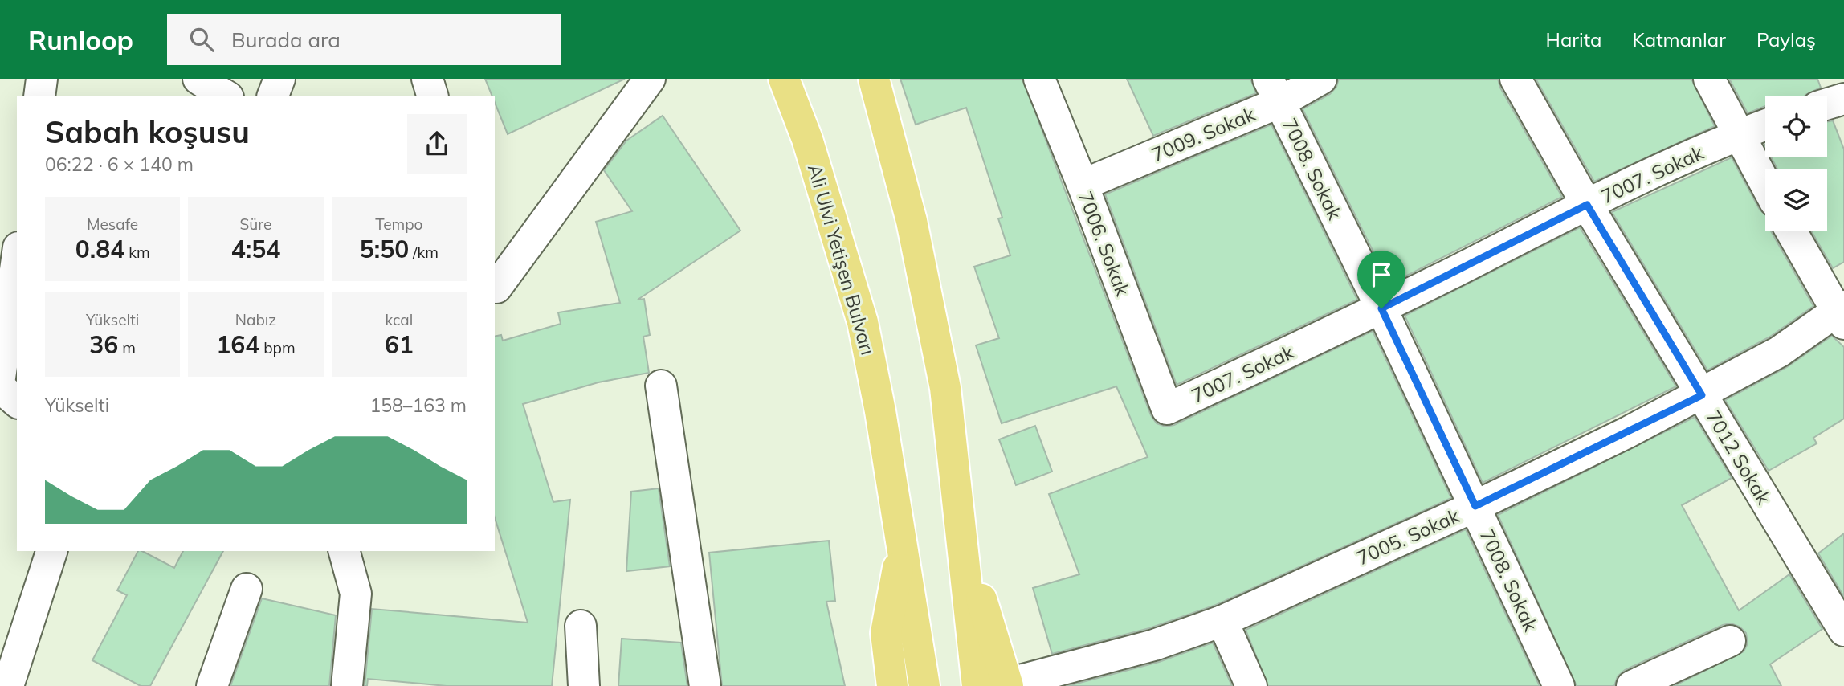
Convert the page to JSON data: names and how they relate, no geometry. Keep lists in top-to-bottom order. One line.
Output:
{"streets":{"main road":["Ali Ulvi Yetişen Bulvarı"],"street":["7009. Sokak","7008. Sokak","7007. Sokak","7006. Sokak","7012 Sokak","7005. Sokak"]},"crossings":[["7009. Sokak","7008. Sokak"],["7009. Sokak","7006. Sokak"],["7008. Sokak","7007. Sokak"],["7008. Sokak","7005. Sokak"],["7007. Sokak","7006. Sokak"],["7007. Sokak","7012 Sokak"],["7012 Sokak","7005. Sokak"]],"page":{"header":"Runloop","search":"Burada ara","nav":["Harita","Katmanlar","Paylaş"],"heading":["Sabah koşusu","06:22 · 6 × 140 m"],"stats":[["Mesafe","0.84 km"],["Süre","4:54"],["Tempo","5:50 /km"],["Yükselti","36 m"],["Nabız","164 bpm"],["kcal","61"]],"chart":["Yükselti","158–163 m"]}}
